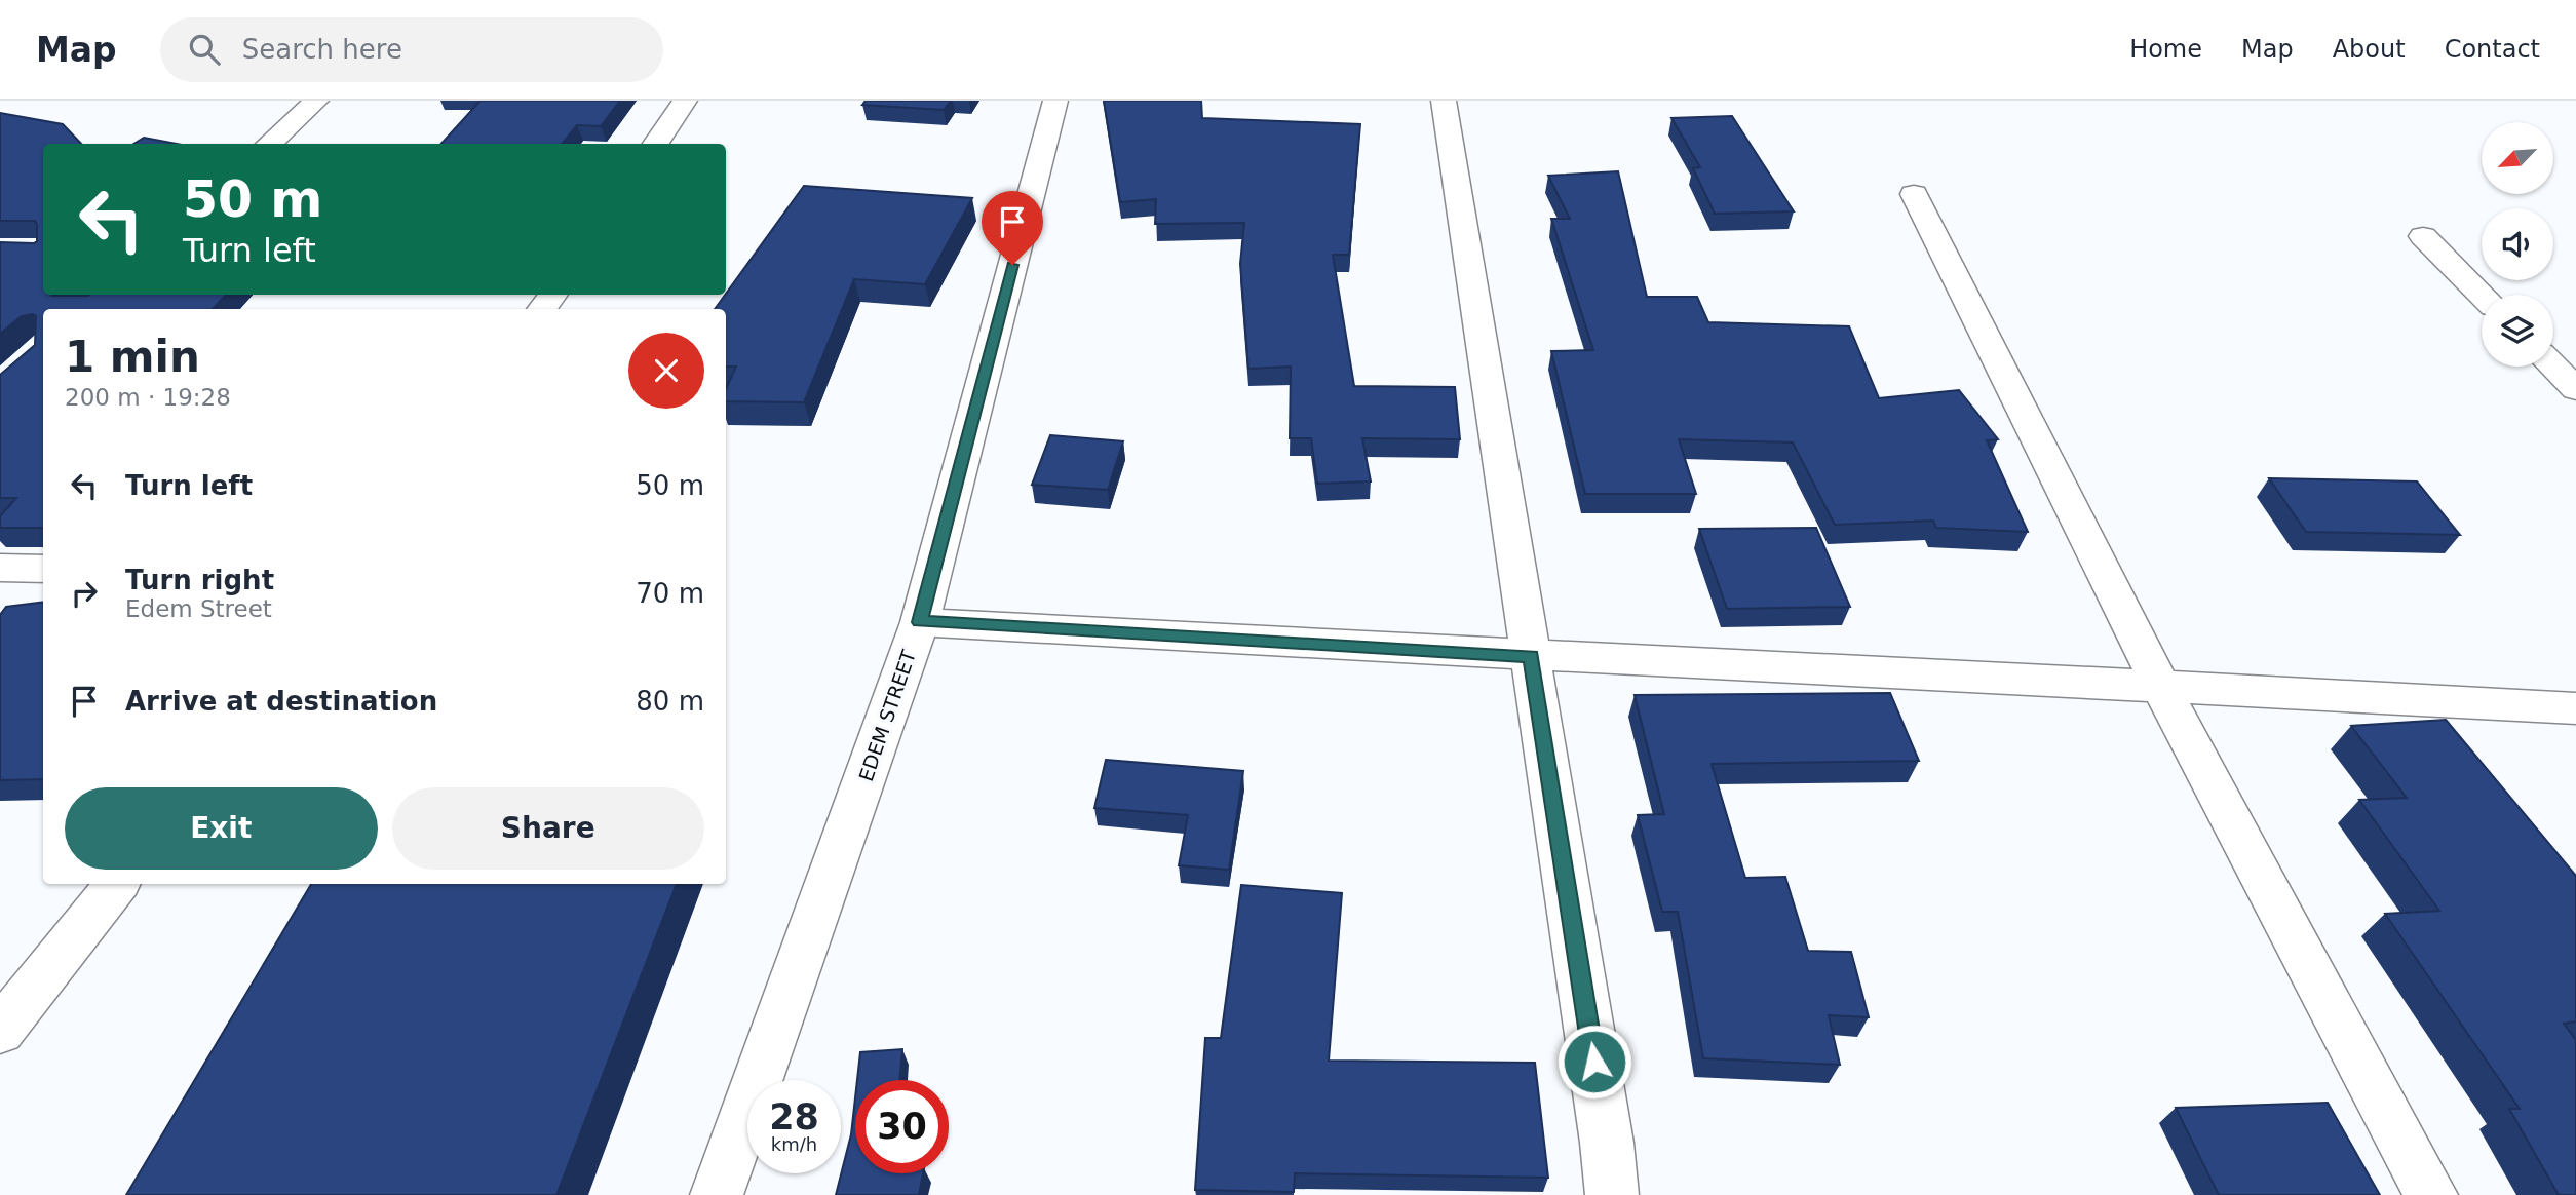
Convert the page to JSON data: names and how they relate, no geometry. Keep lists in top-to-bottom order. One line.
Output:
{"streets":{"street":["EDEM STREET"]},"north":"bottom left","page":{"header":"Map","search":"Search here","nav":["Home","Map","About","Contact"],"turn":["50 m","Turn left"],"heading":["1 min","200 m · 19:28"],"list":[{"name":"Turn left","value":"50 m"},{"name":"Turn right","note":"Edem Street","value":"70 m"},{"name":"Arrive at destination","value":"80 m"}],"buttons":["Exit","Share"],"speed":"28 km/h","limit":"30"}}
